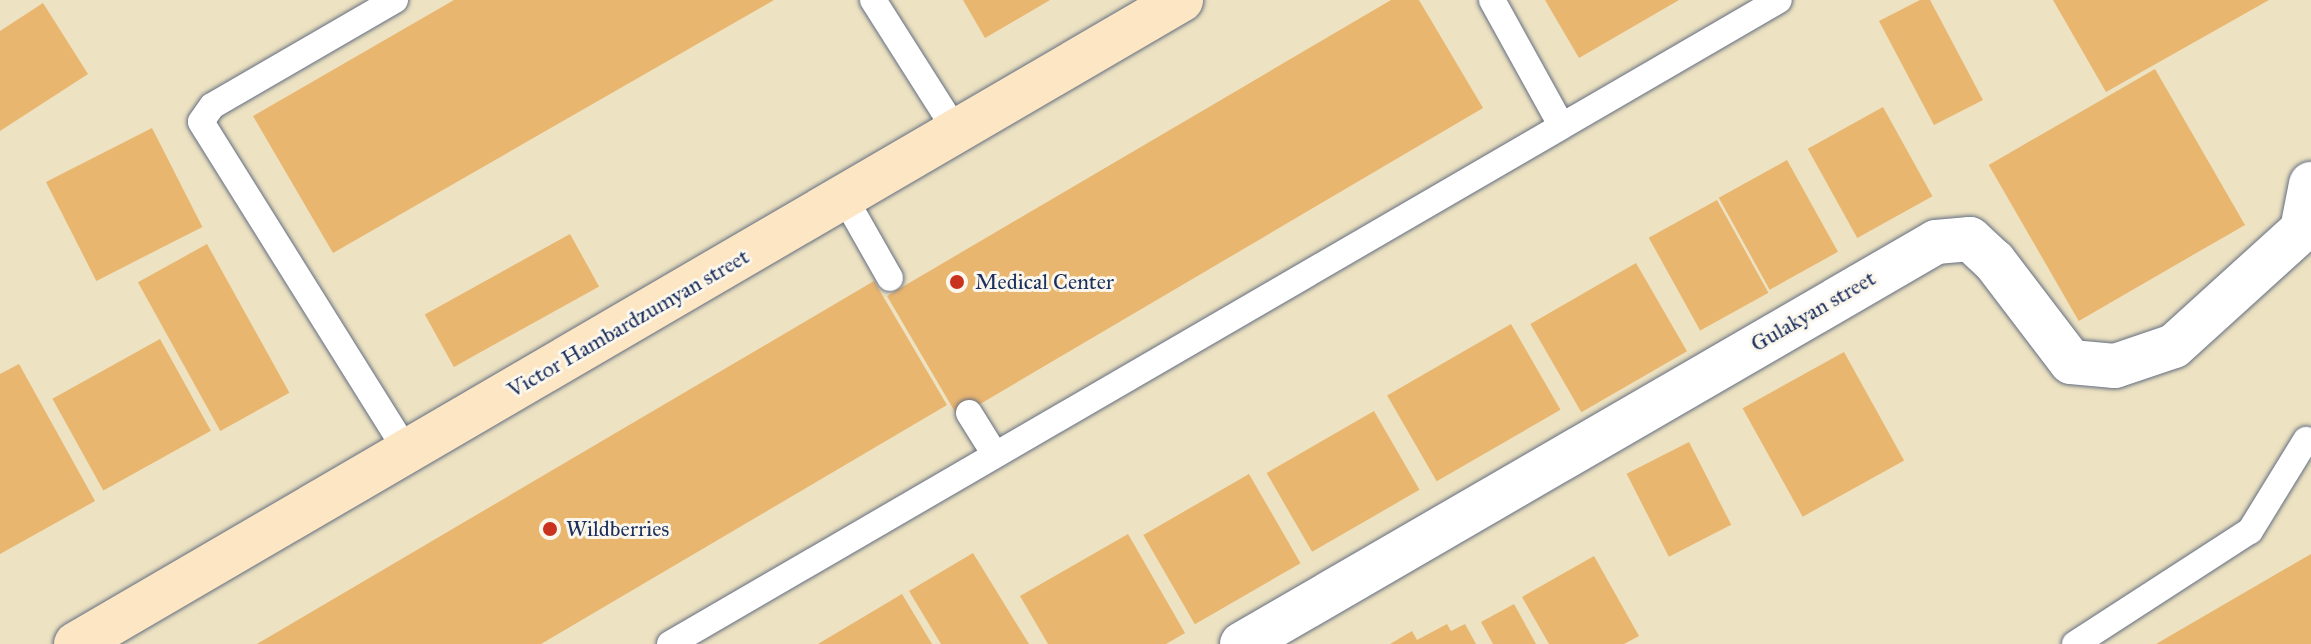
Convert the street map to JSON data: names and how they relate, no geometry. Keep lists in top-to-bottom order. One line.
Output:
{"streets":{"street":["Gulakyan street","Victor Hambardzumyan street"]},"places":["Medical Center","Wildberries"]}
